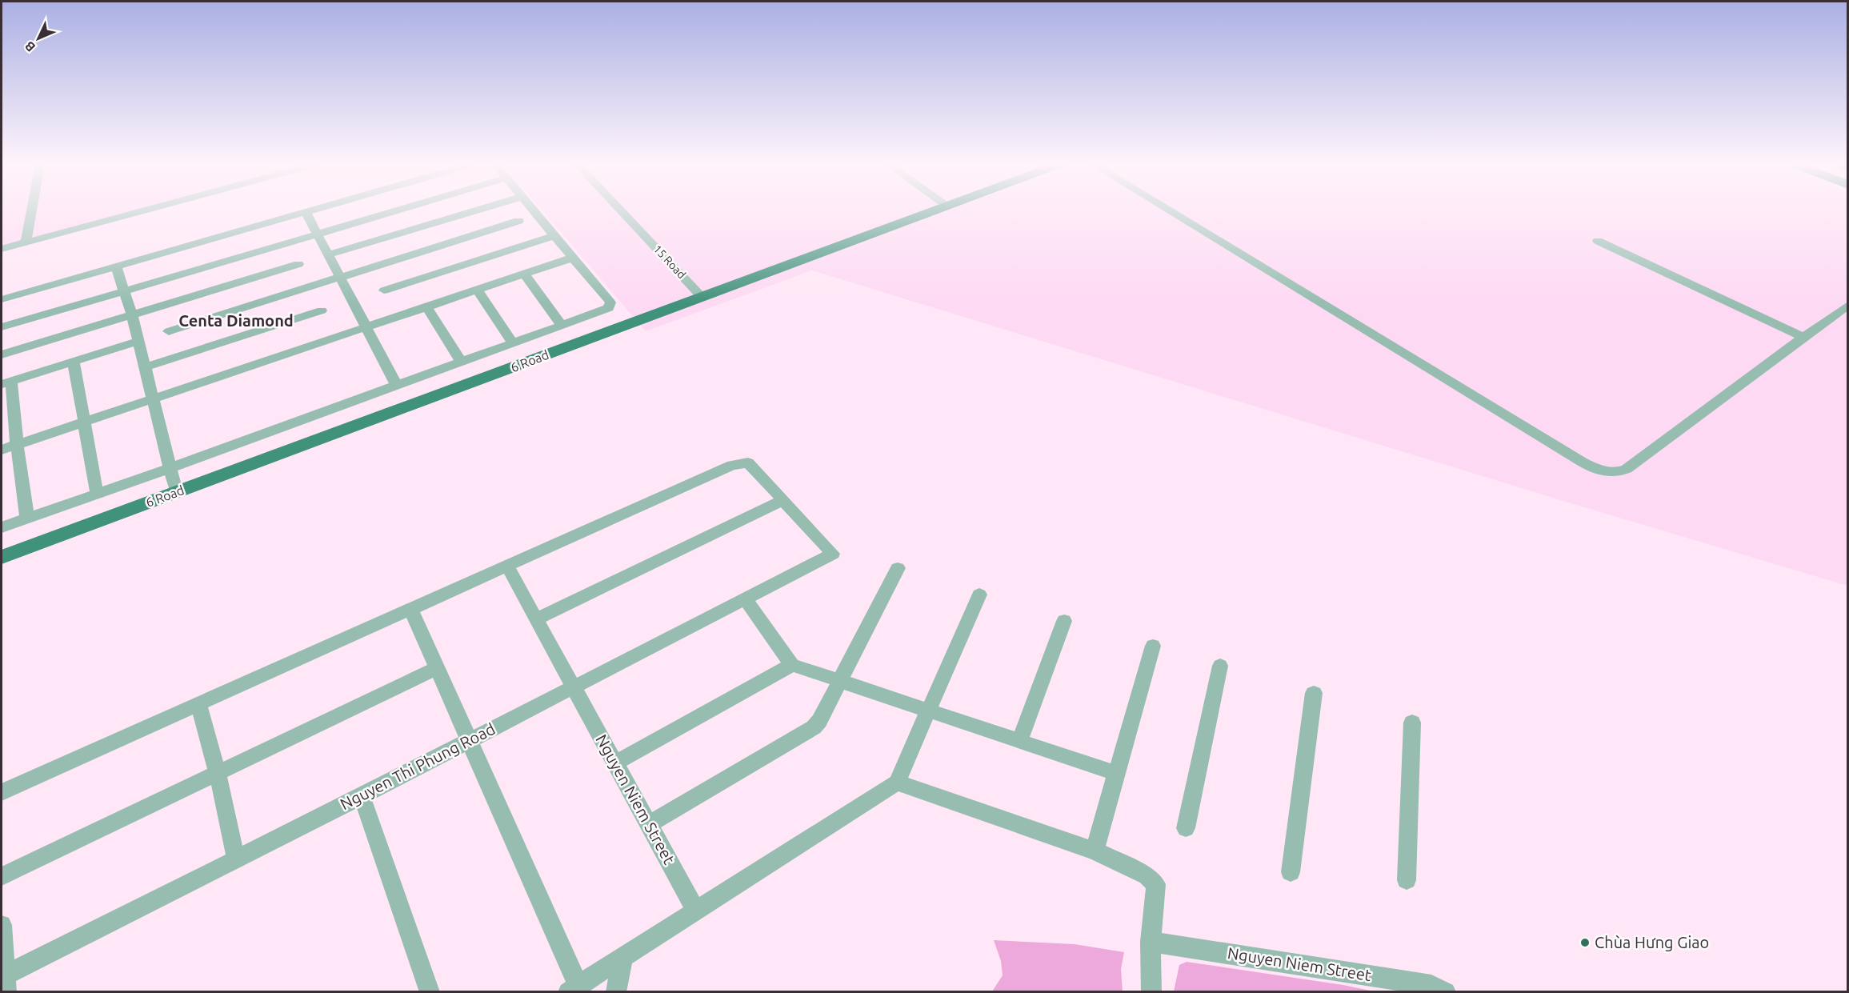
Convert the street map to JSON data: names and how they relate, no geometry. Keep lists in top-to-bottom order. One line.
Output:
{"streets":{"main road":["6 Road"],"street":["15 Road","Nguyen Thi Phung Road","Nguyen Niem Street"]},"crossings":[["15 Road","6 Road"],["Nguyen Thi Phung Road","Nguyen Niem Street"]],"districts":["Centa Diamond"],"places":["Chùa Hưng Giao"],"north":"bottom left"}
